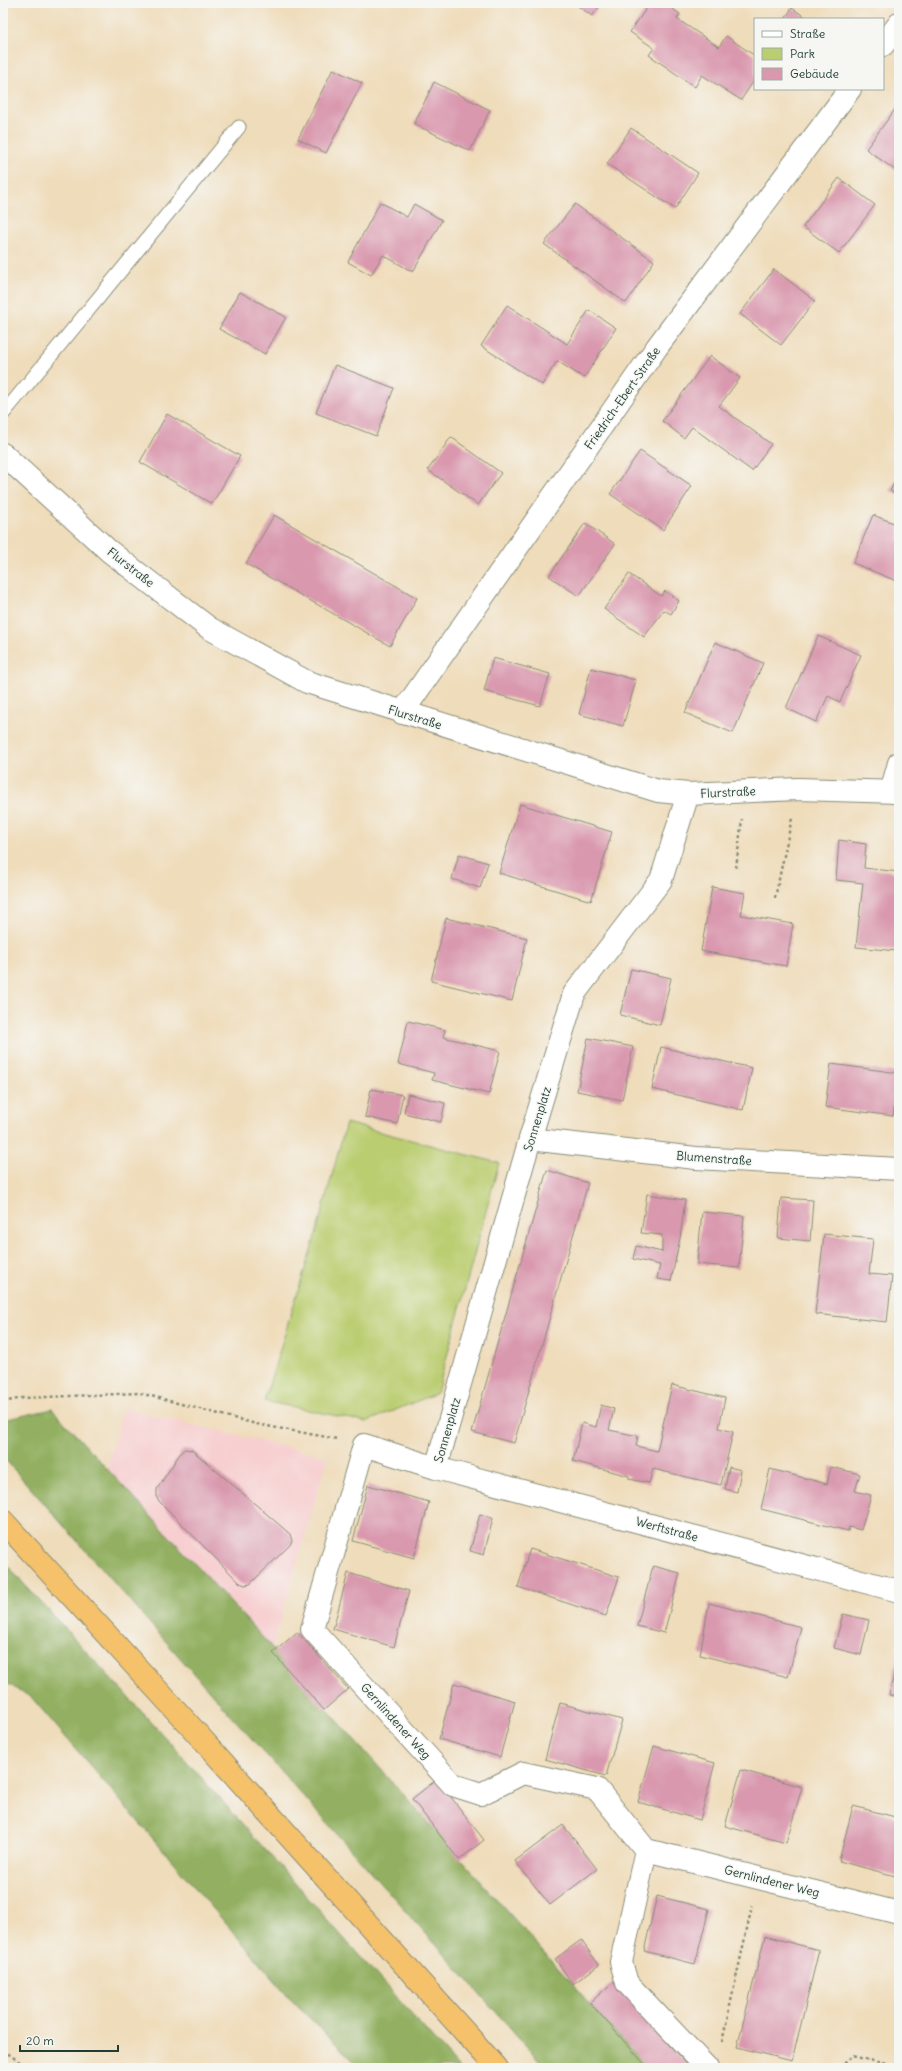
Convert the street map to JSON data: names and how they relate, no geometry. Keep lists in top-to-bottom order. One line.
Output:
{"streets":{"street":["Friedrich-Ebert-Straße","Flurstraße","Sonnenplatz","Blumenstraße","Werftstraße","Gernlindener Weg"]},"crossings":[["Friedrich-Ebert-Straße","Flurstraße"],["Flurstraße","Sonnenplatz"],["Sonnenplatz","Blumenstraße"],["Sonnenplatz","Werftstraße"],["Werftstraße","Gernlindener Weg"]],"legend":["Straße","Park","Gebäude"],"scale_bar":"20 m"}
